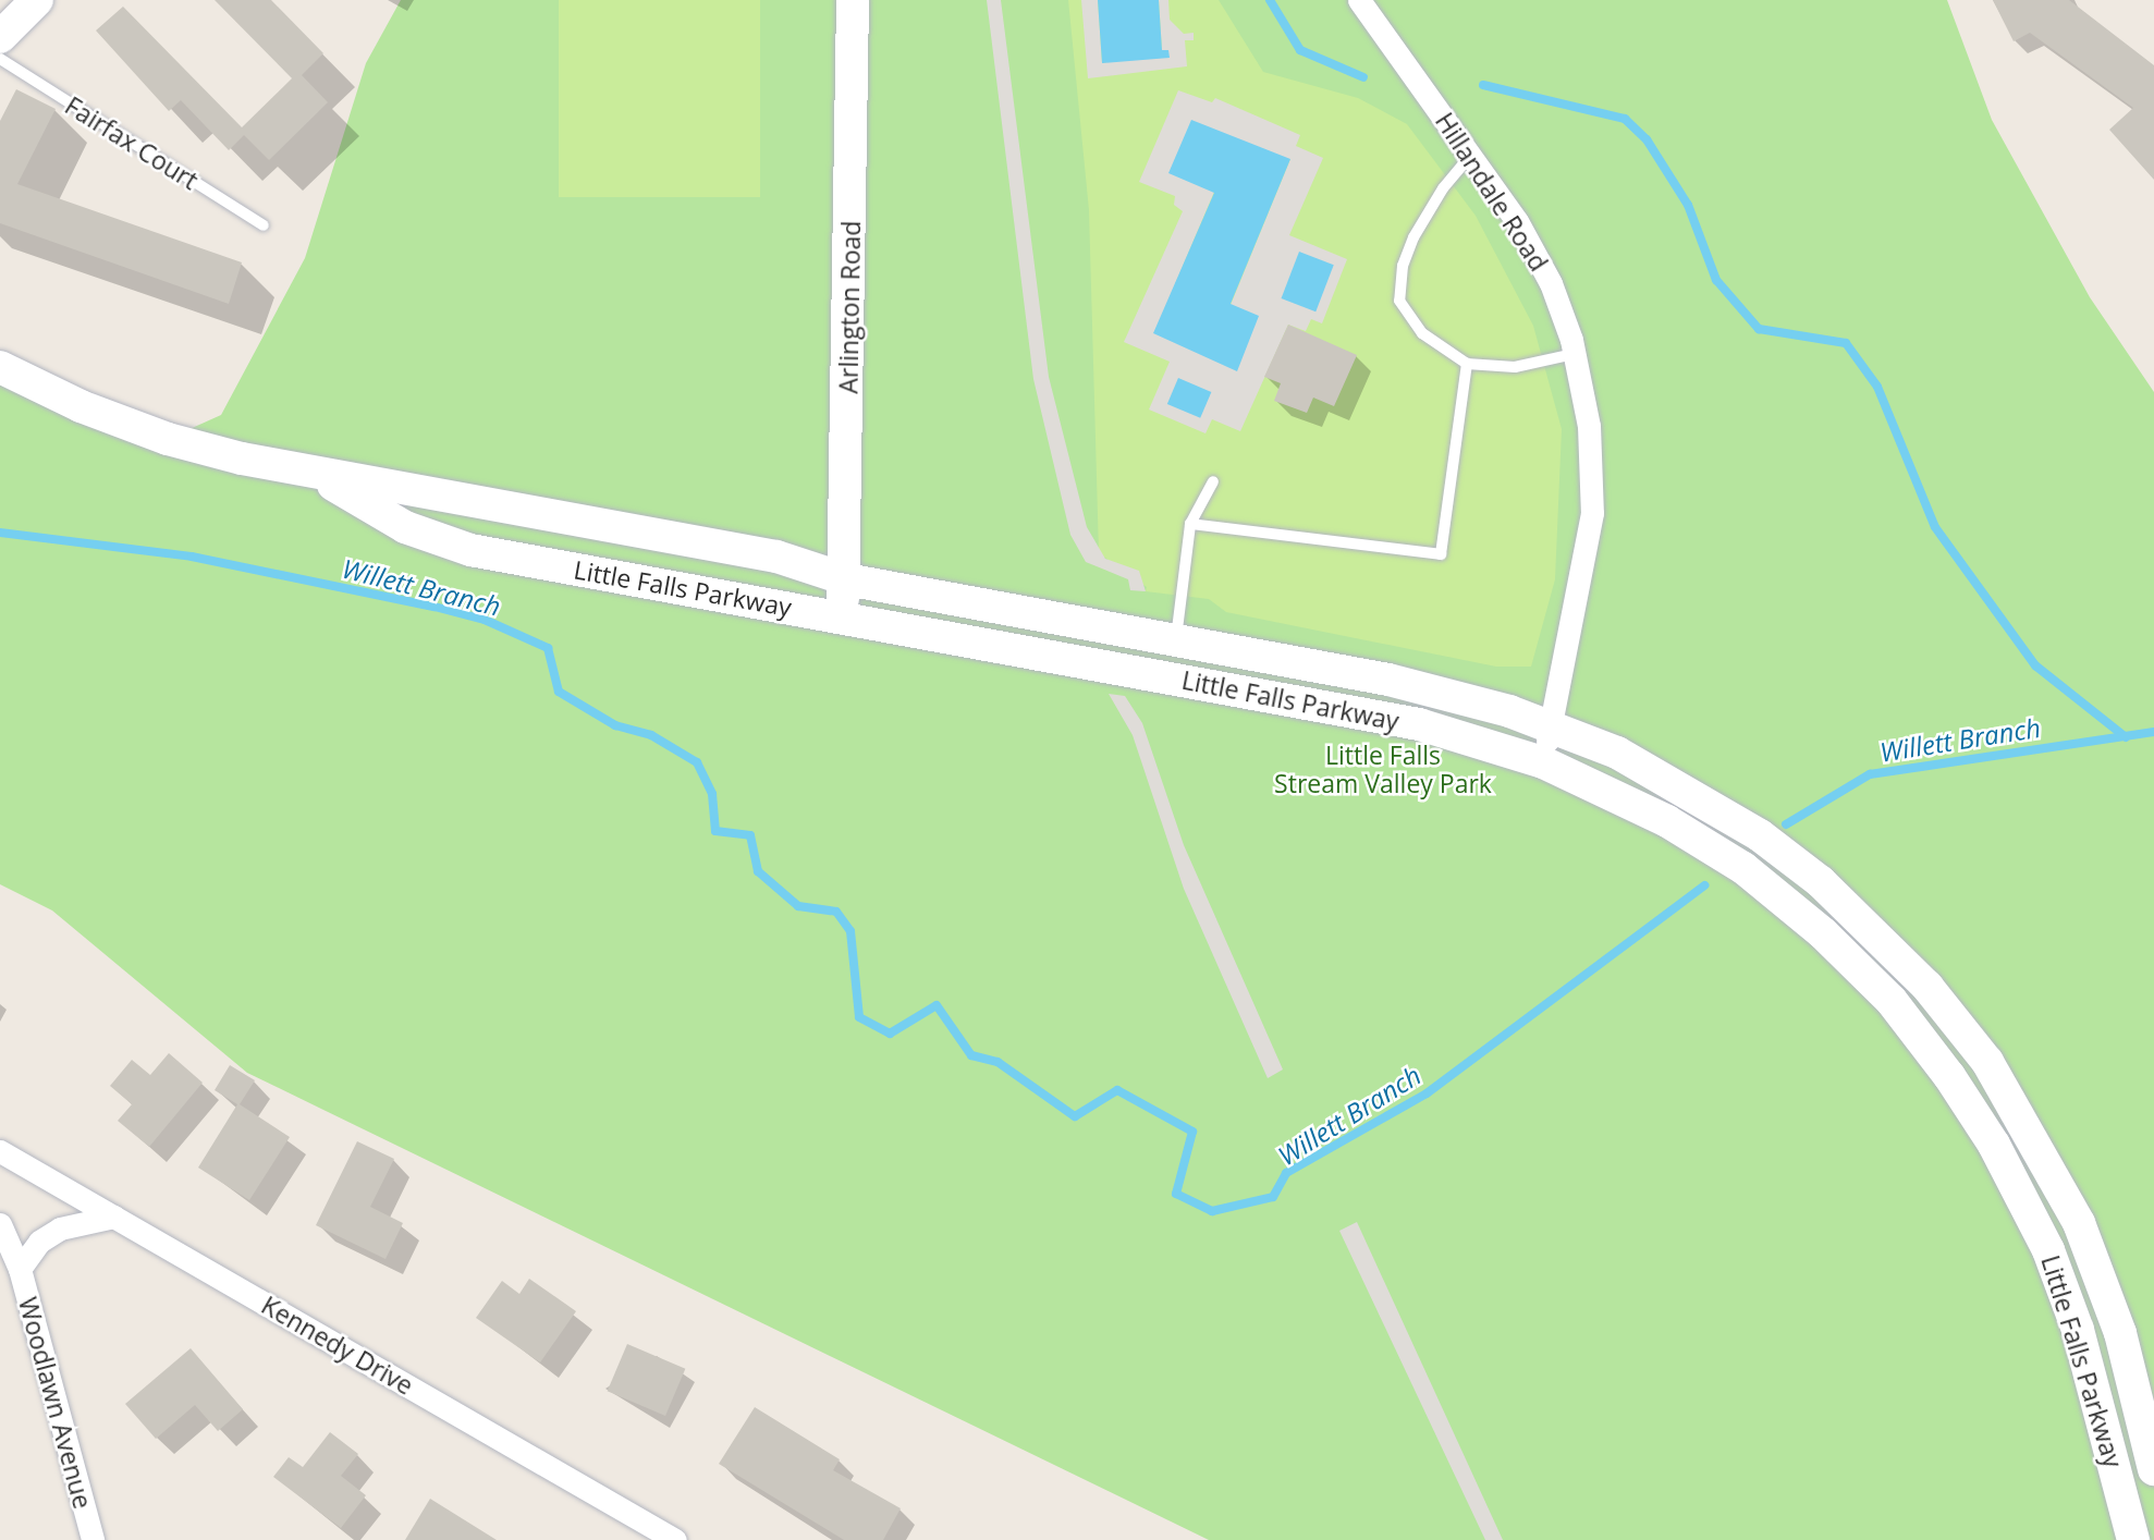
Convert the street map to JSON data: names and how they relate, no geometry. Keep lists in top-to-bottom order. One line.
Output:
{"streets":{"main road":["Arlington Road","Little Falls Parkway"],"street":["Hillandale Road","Kennedy Drive","Woodlawn Avenue"],"lane":["Fairfax Court"]},"crossings":[["Hillandale Road","Little Falls Parkway"],["Arlington Road","Little Falls Parkway"]],"water":["Willett Branch"],"parks":["Little Falls Stream Valley Park"]}
